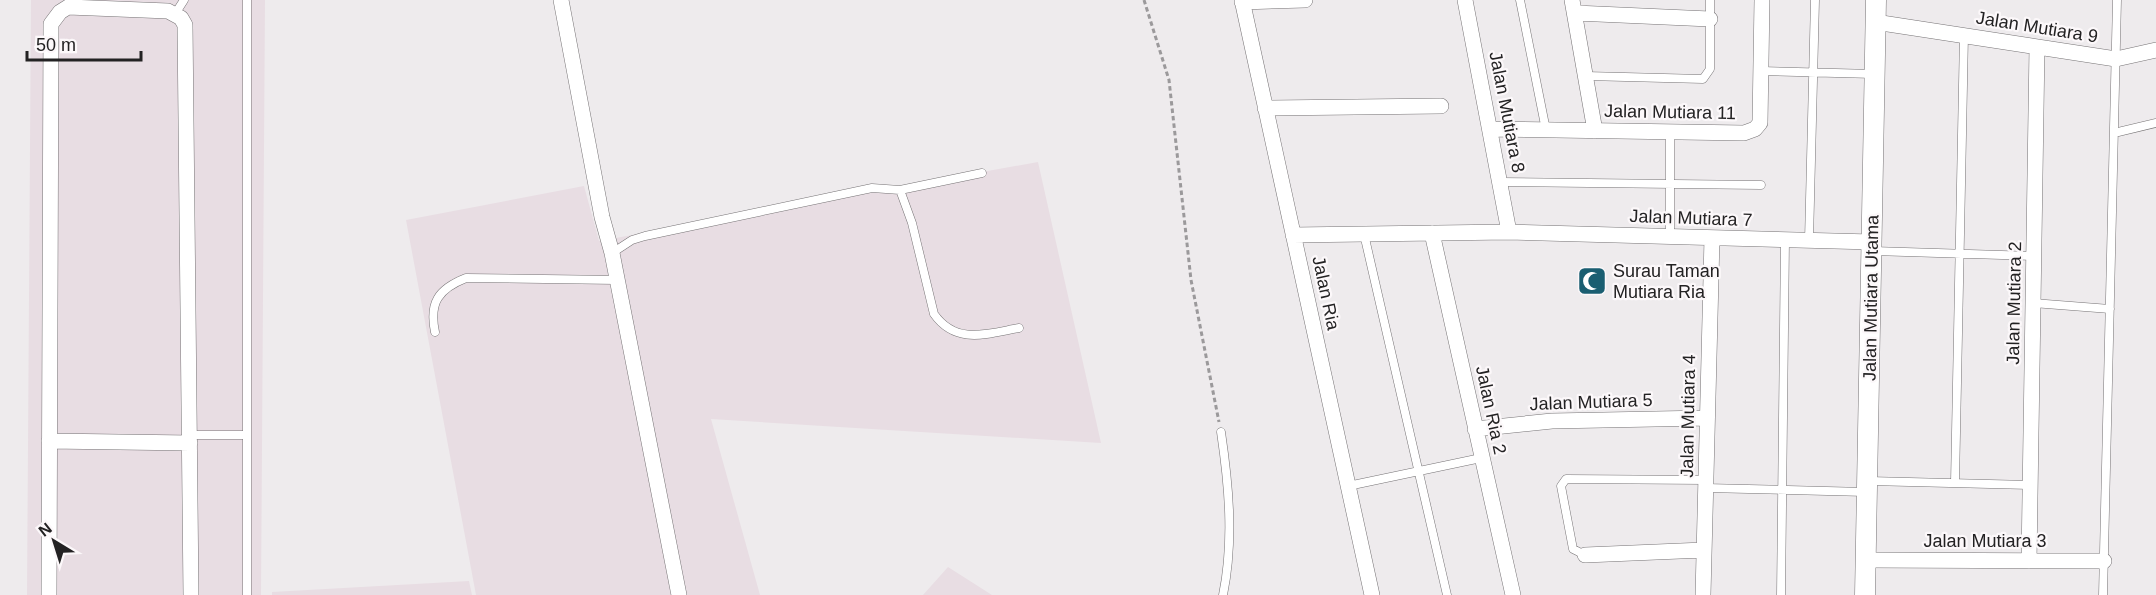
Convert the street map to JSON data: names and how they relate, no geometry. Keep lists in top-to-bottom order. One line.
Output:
{"streets":{"street":["Jalan Mutiara 9","Jalan Mutiara 8","Jalan Mutiara 11","Jalan Mutiara 7","Jalan Ria","Jalan Mutiara Utama","Jalan Mutiara 2","Jalan Mutiara 5","Jalan Ria 2","Jalan Mutiara 4","Jalan Mutiara 3"]},"crossings":[["Jalan Mutiara 9","Jalan Mutiara Utama"],["Jalan Mutiara 9","Jalan Mutiara 2"],["Jalan Mutiara 8","Jalan Mutiara 11"],["Jalan Mutiara 8","Jalan Mutiara 7"],["Jalan Mutiara 7","Jalan Ria"],["Jalan Mutiara 7","Jalan Mutiara Utama"],["Jalan Mutiara 7","Jalan Ria 2"],["Jalan Mutiara 7","Jalan Mutiara 4"],["Jalan Mutiara Utama","Jalan Mutiara 3"],["Jalan Mutiara 2","Jalan Mutiara 3"],["Jalan Mutiara 5","Jalan Ria 2"],["Jalan Mutiara 5","Jalan Mutiara 4"]],"places":{"mosque":["Surau Taman Mutiara Ria"]},"scale_bar":"50 m","north":"top left"}
